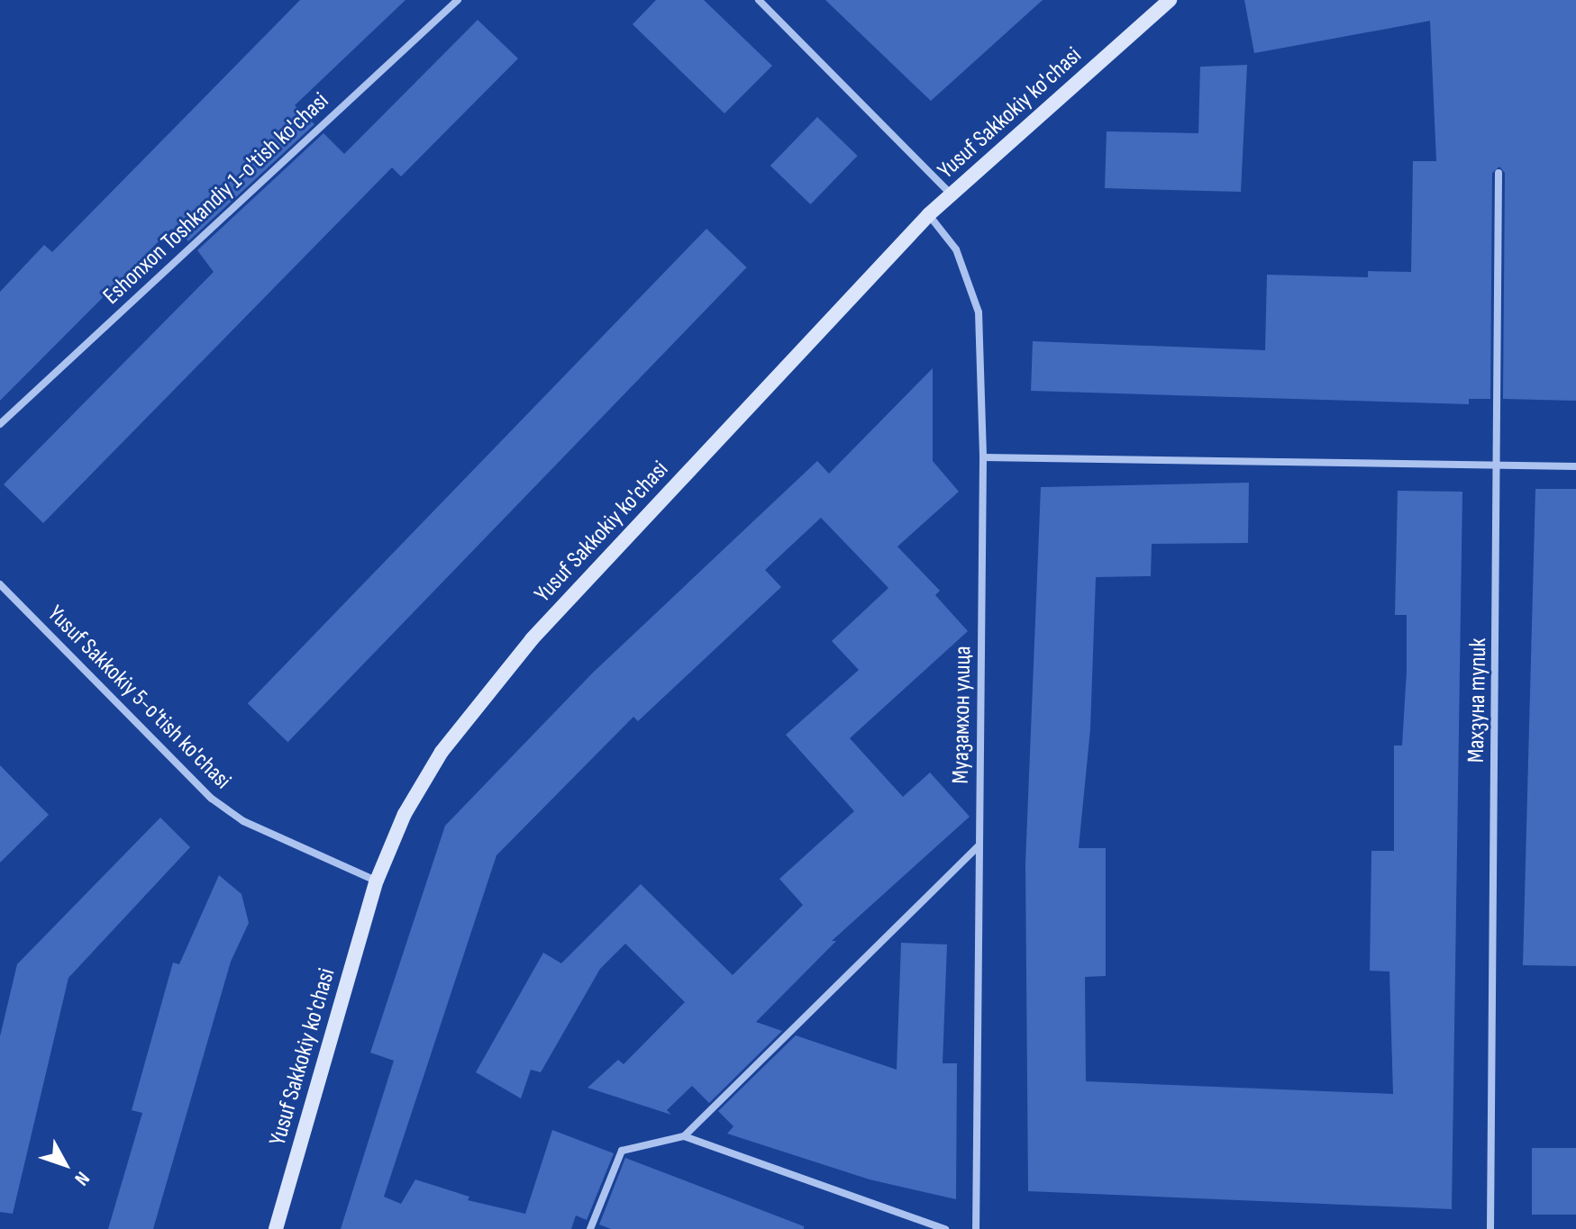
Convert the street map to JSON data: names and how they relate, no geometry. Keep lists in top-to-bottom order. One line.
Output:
{"streets":{"main road":["Yusuf Sakkokiy ko'chasi"],"street":["Eshonxon Toshkandiy 1-o'tish ko'chasi","Yusuf Sakkokiy 5-o'tish ko'chasi","Махзуна тупик","Муазамхон улица"]},"crossings":[["Yusuf Sakkokiy ko'chasi","Yusuf Sakkokiy 5-o'tish ko'chasi"],["Yusuf Sakkokiy ko'chasi","Муазамхон улица"]],"north":"bottom right"}
